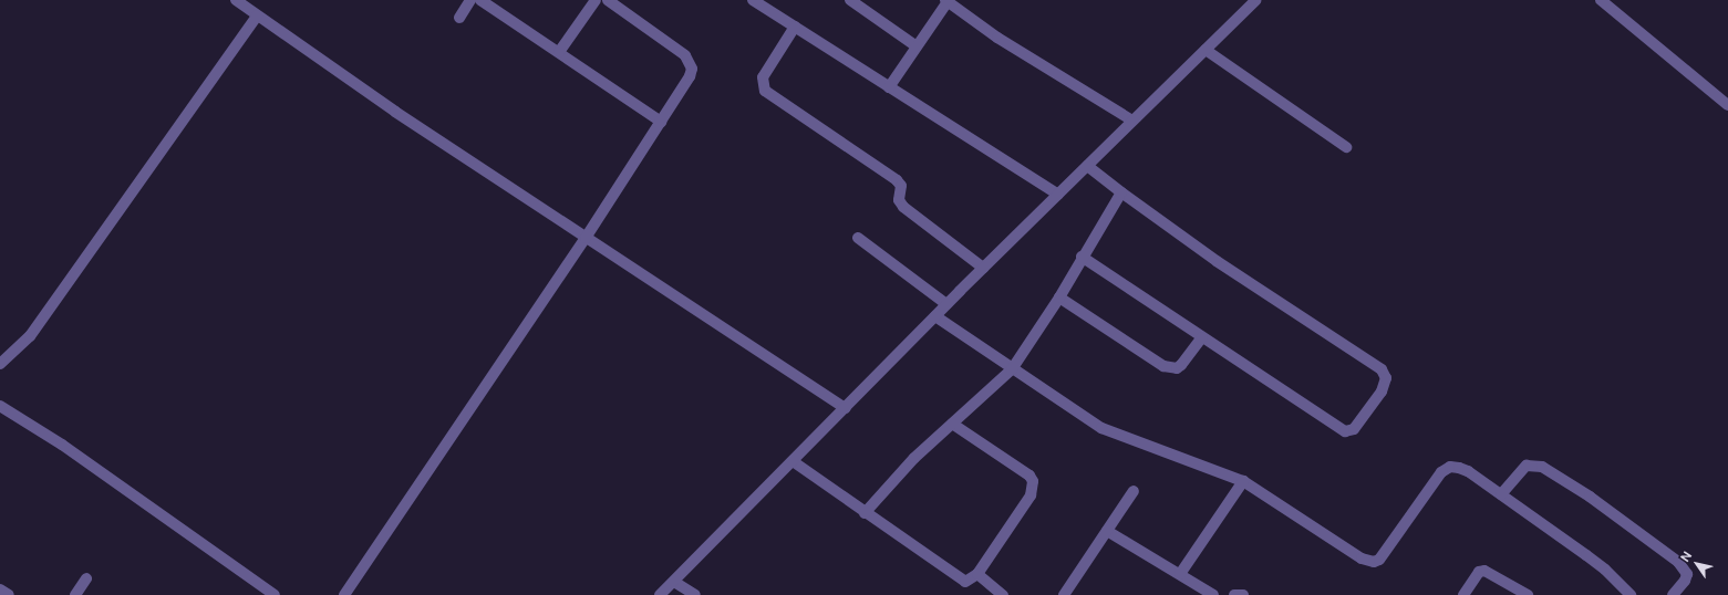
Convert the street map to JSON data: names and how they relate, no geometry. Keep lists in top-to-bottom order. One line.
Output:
{"north":"top left"}
